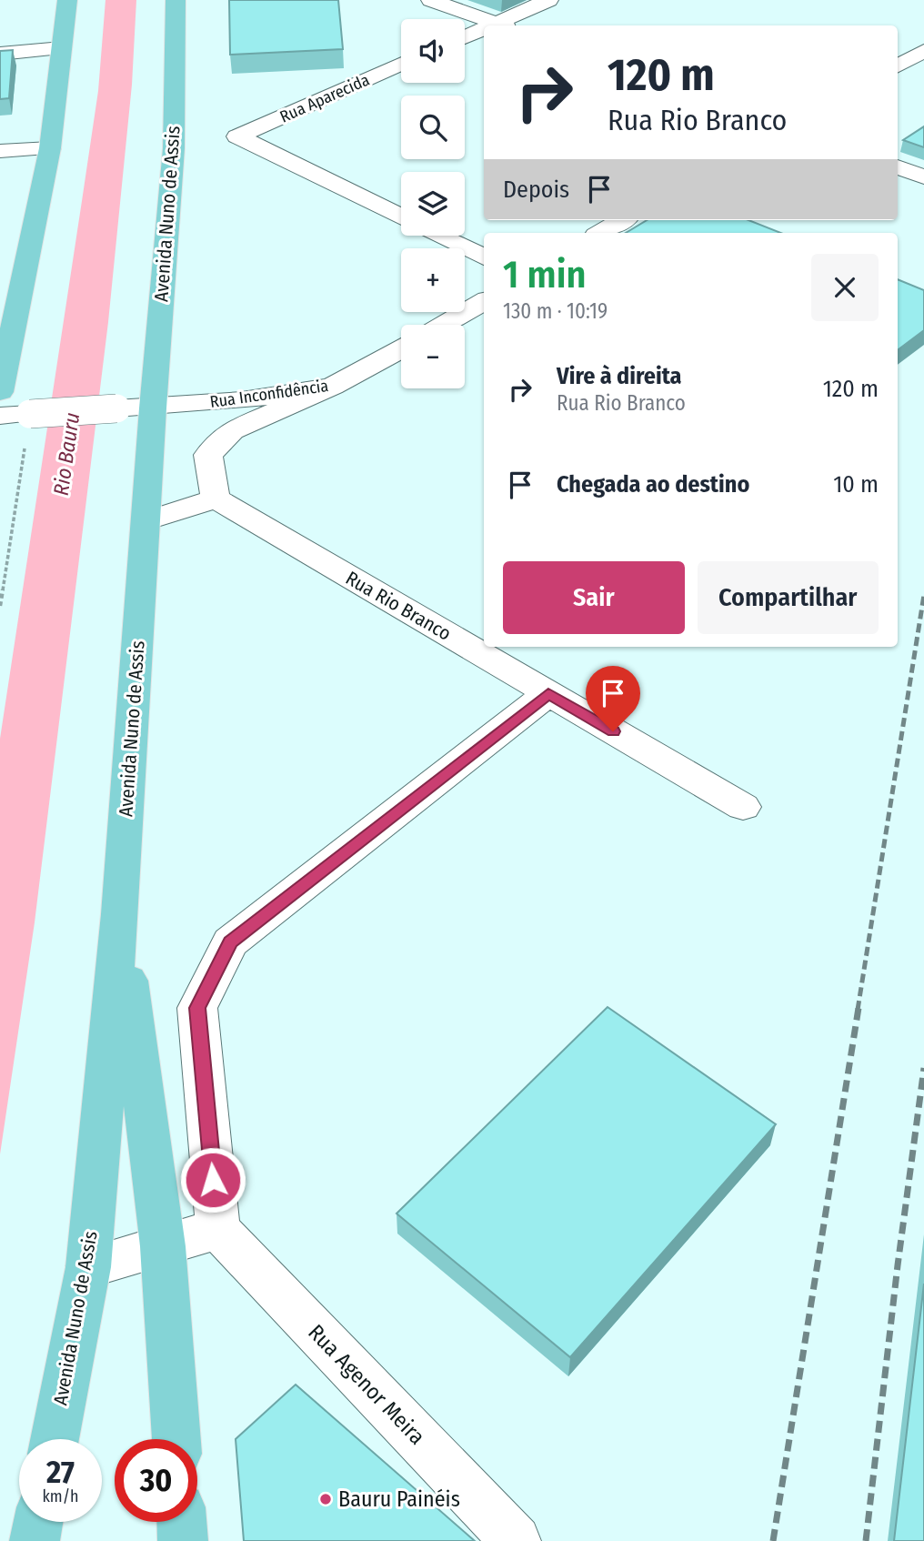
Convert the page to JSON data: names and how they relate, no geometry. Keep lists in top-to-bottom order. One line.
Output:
{"streets":{"main road":["Avenida Nuno de Assis"],"street":["Rua Aparecida","Rua Inconfidência","Rua Rio Branco","Rua Agenor Meira"]},"crossings":[["Avenida Nuno de Assis","Rua Inconfidência"]],"water":["Rio Bauru"],"places":["Bauru Painéis"],"page":{"map_buttons":["+","−"],"turn":["120 m","Rua Rio Branco"],"then":"Depois","heading":["1 min","130 m · 10:19"],"list":[{"name":"Vire à direita","note":"Rua Rio Branco","value":"120 m"},{"name":"Chegada ao destino","value":"10 m"}],"buttons":["Sair","Compartilhar"],"speed":"27 km/h","limit":"30"}}
